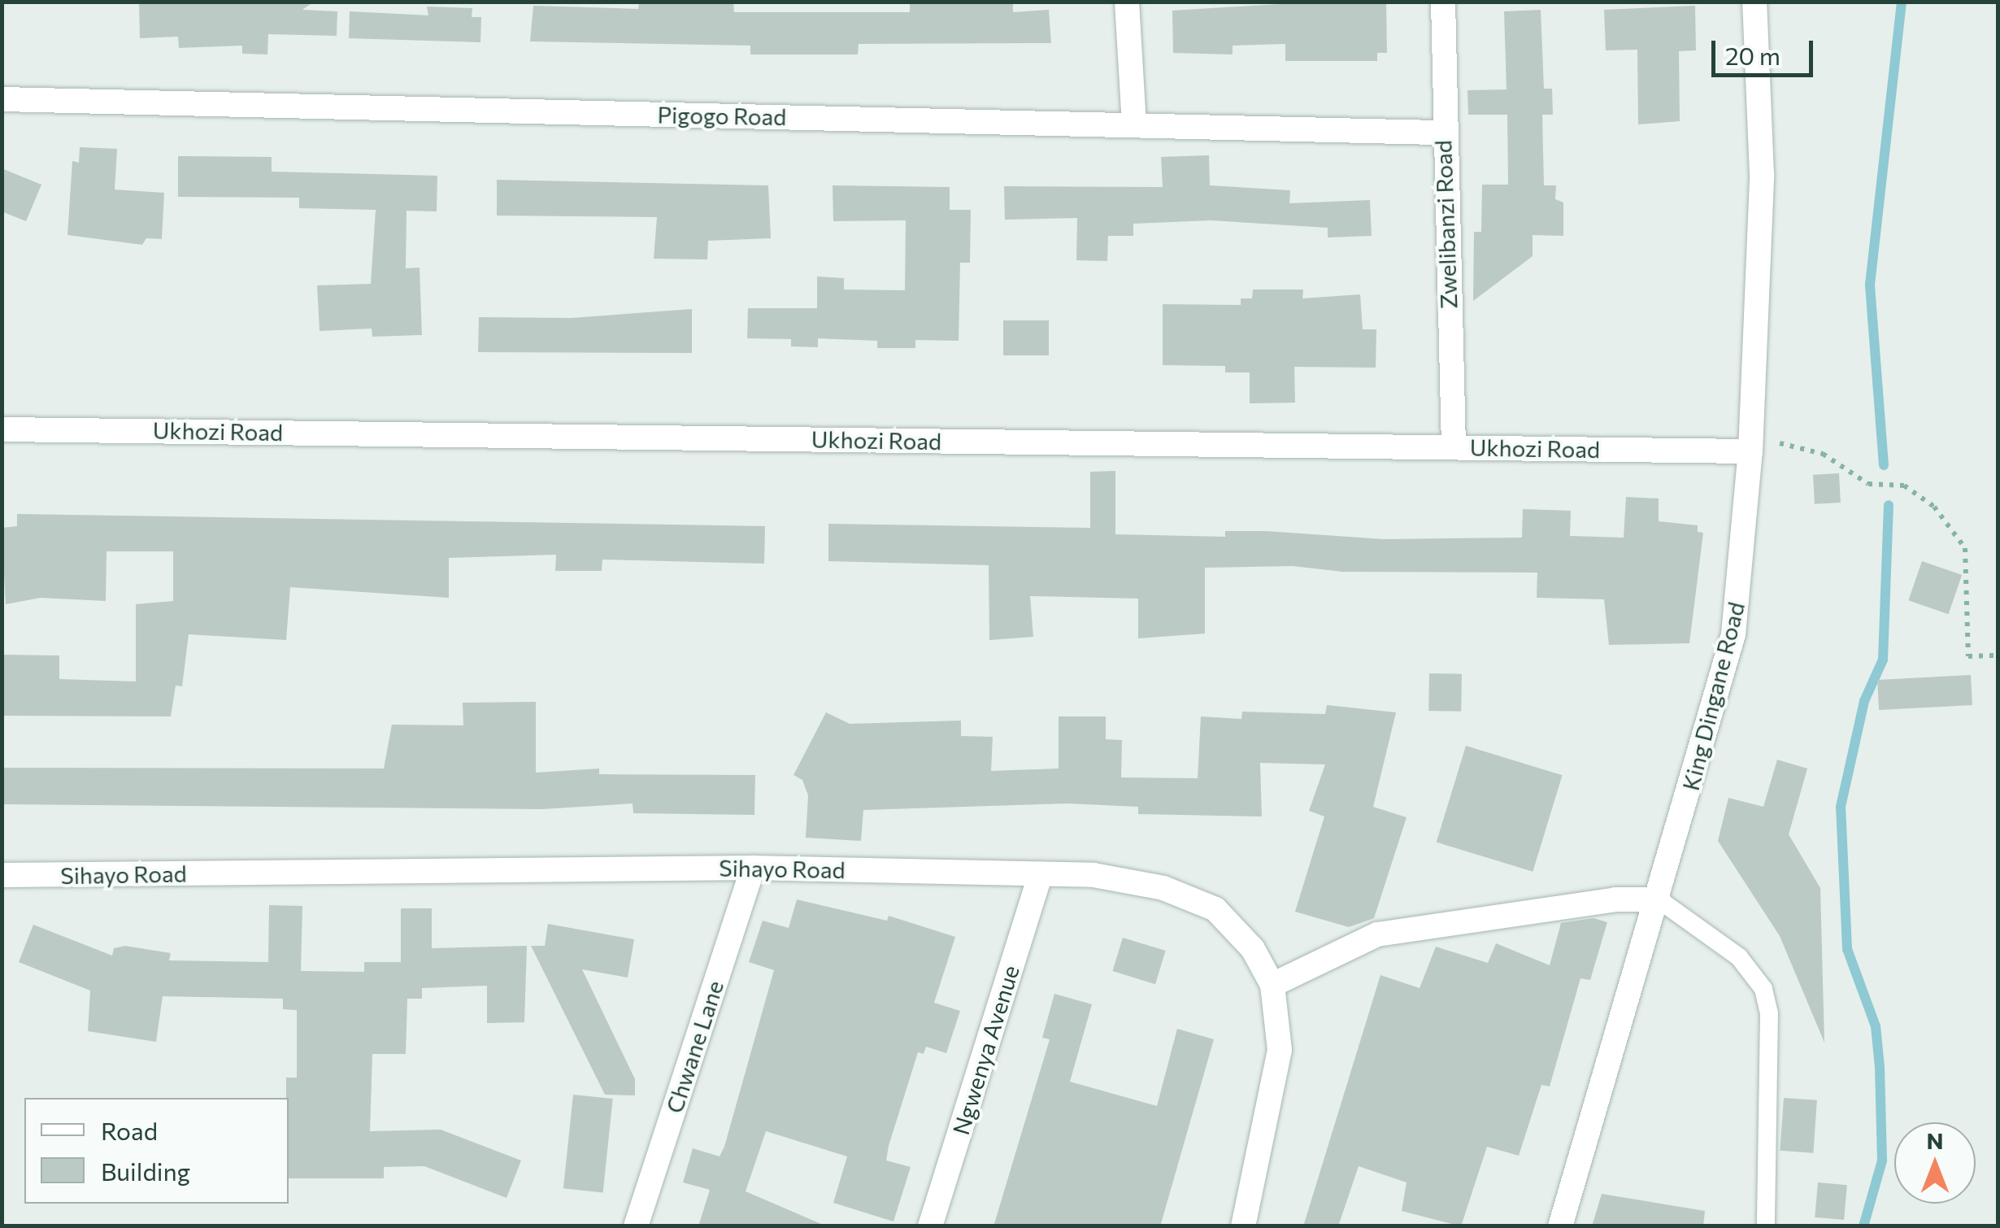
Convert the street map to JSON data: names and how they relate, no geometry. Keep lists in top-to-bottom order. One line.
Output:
{"streets":{"street":["Pigogo Road","Zwelibanzi Road","Ukhozi Road","King Dingane Road","Sihayo Road","Chwane Lane","Ngwenya Avenue"]},"crossings":[["Pigogo Road","Zwelibanzi Road"],["Zwelibanzi Road","Ukhozi Road"],["Ukhozi Road","King Dingane Road"],["Sihayo Road","Chwane Lane"],["Sihayo Road","Ngwenya Avenue"]],"legend":["Road","Building"],"scale_bar":"20 m","north":"top"}
